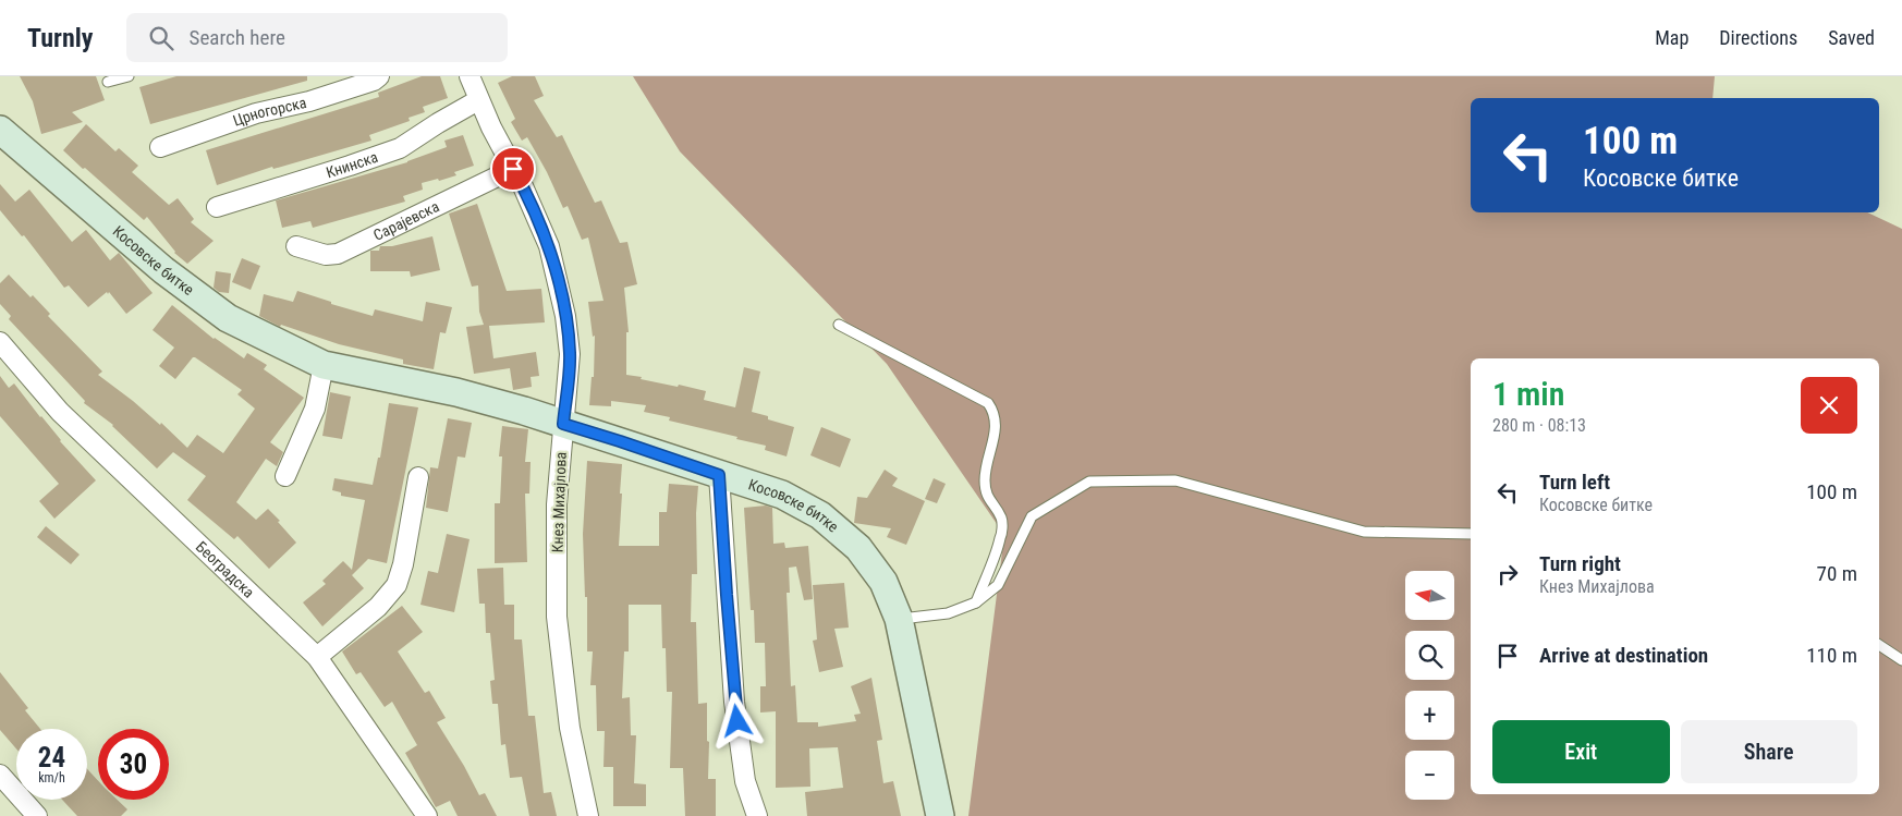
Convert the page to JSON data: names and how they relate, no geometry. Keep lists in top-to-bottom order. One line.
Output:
{"streets":{"street":["Црногорска","Книнска","Сарајевска","Косовске битке","Кнез Михајлова","Београдска"]},"crossings":[["Книнска","Кнез Михајлова"],["Сарајевска","Кнез Михајлова"],["Косовске битке","Кнез Михајлова"]],"north":"left","page":{"header":"Turnly","search":"Search here","nav":["Map","Directions","Saved"],"turn":["100 m","Косовске битке"],"heading":["1 min","280 m · 08:13"],"list":[{"name":"Turn left","note":"Косовске битке","value":"100 m"},{"name":"Turn right","note":"Кнез Михајлова","value":"70 m"},{"name":"Arrive at destination","value":"110 m"}],"map_buttons":["+","−"],"buttons":["Exit","Share"],"speed":"24 km/h","limit":"30"}}
